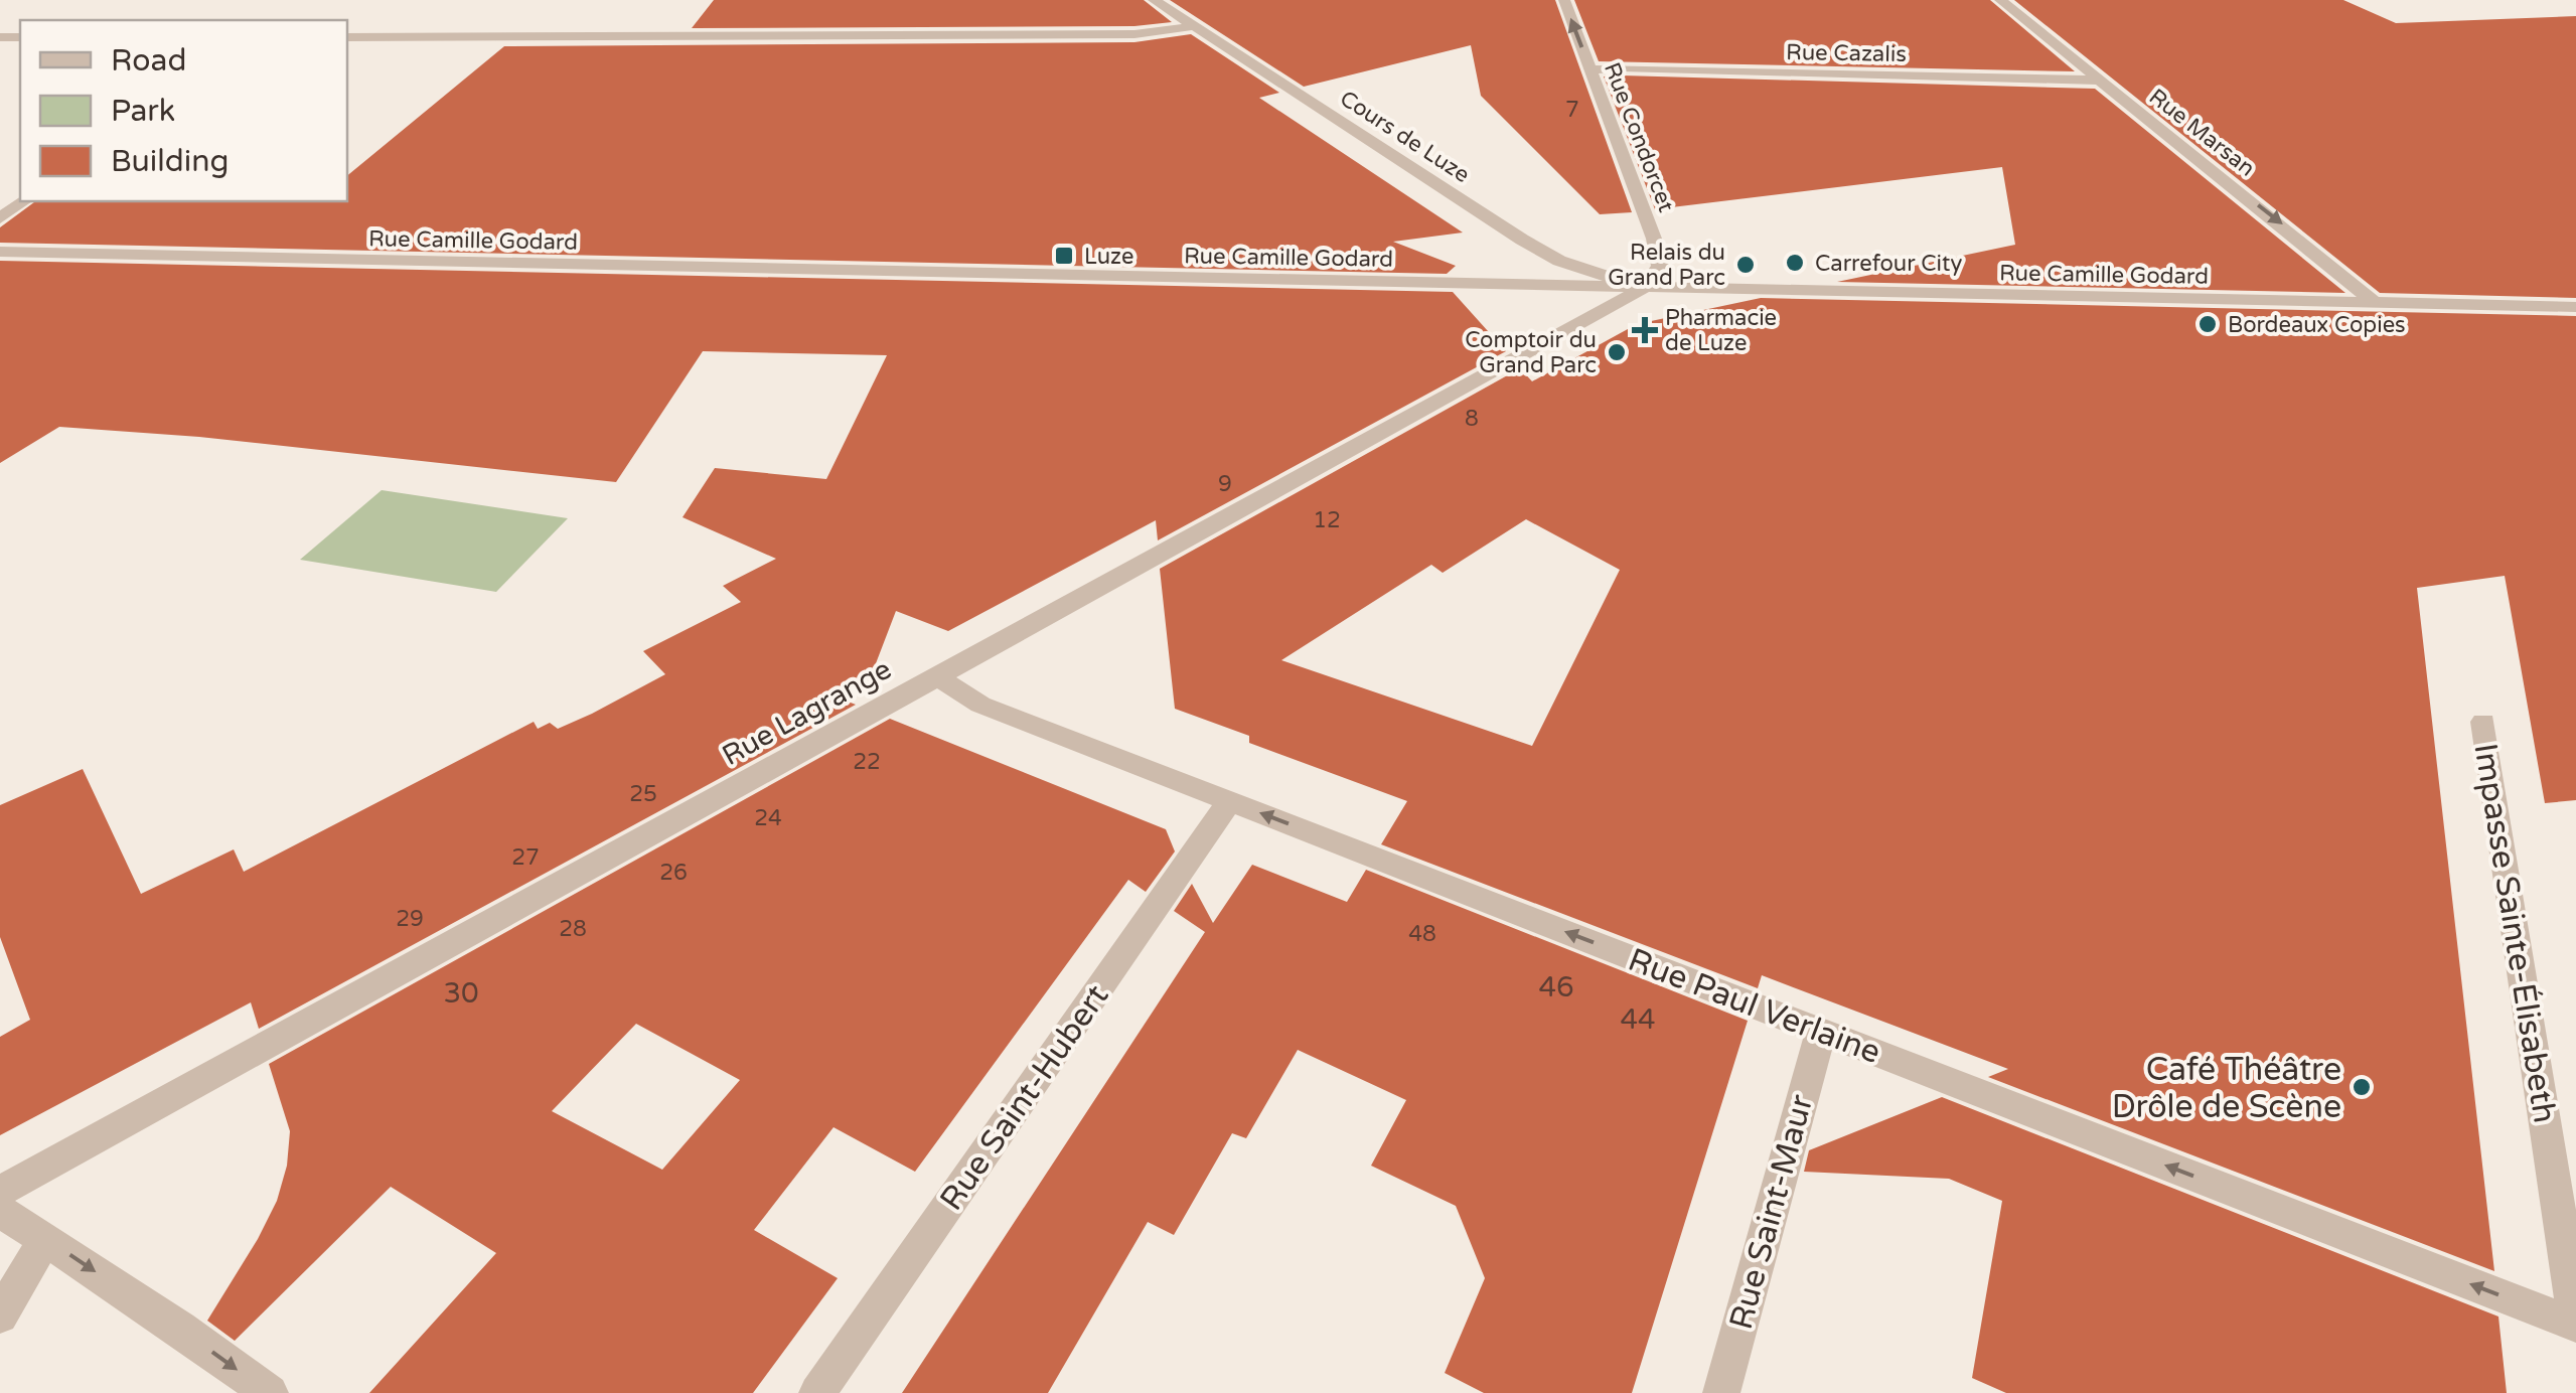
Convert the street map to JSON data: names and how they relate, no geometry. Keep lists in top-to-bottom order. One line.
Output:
{"streets":{"street":["Rue Cazalis","Rue Marsan","Cours de Luze","Rue Condorcet","Rue Camille Godard","Rue Lagrange","Impasse Sainte-Élisabeth","Rue Paul Verlaine","Rue Saint-Hubert","Rue Saint-Maur"]},"crossings":[["Rue Cazalis","Rue Marsan"],["Rue Cazalis","Rue Condorcet"],["Rue Marsan","Rue Camille Godard"],["Cours de Luze","Rue Condorcet"],["Cours de Luze","Rue Camille Godard"],["Cours de Luze","Rue Lagrange"],["Rue Condorcet","Rue Camille Godard"],["Rue Condorcet","Rue Lagrange"],["Rue Camille Godard","Rue Lagrange"],["Rue Lagrange","Rue Paul Verlaine"],["Impasse Sainte-Élisabeth","Rue Paul Verlaine"],["Rue Paul Verlaine","Rue Saint-Hubert"],["Rue Paul Verlaine","Rue Saint-Maur"]],"one_way":["Rue Marsan","Rue Paul Verlaine"],"places":{"transit":["Luze"],"other":["Carrefour City","Relais du Grand Parc","Bordeaux Copies","Comptoir du Grand Parc","Café Théâtre Drôle de Scène"],"health":["Pharmacie de Luze"]},"house_numbers":["7","8","9","12","22","25","24","27","26","29","28","48","46","30","44"],"legend":["Road","Park","Building"]}
